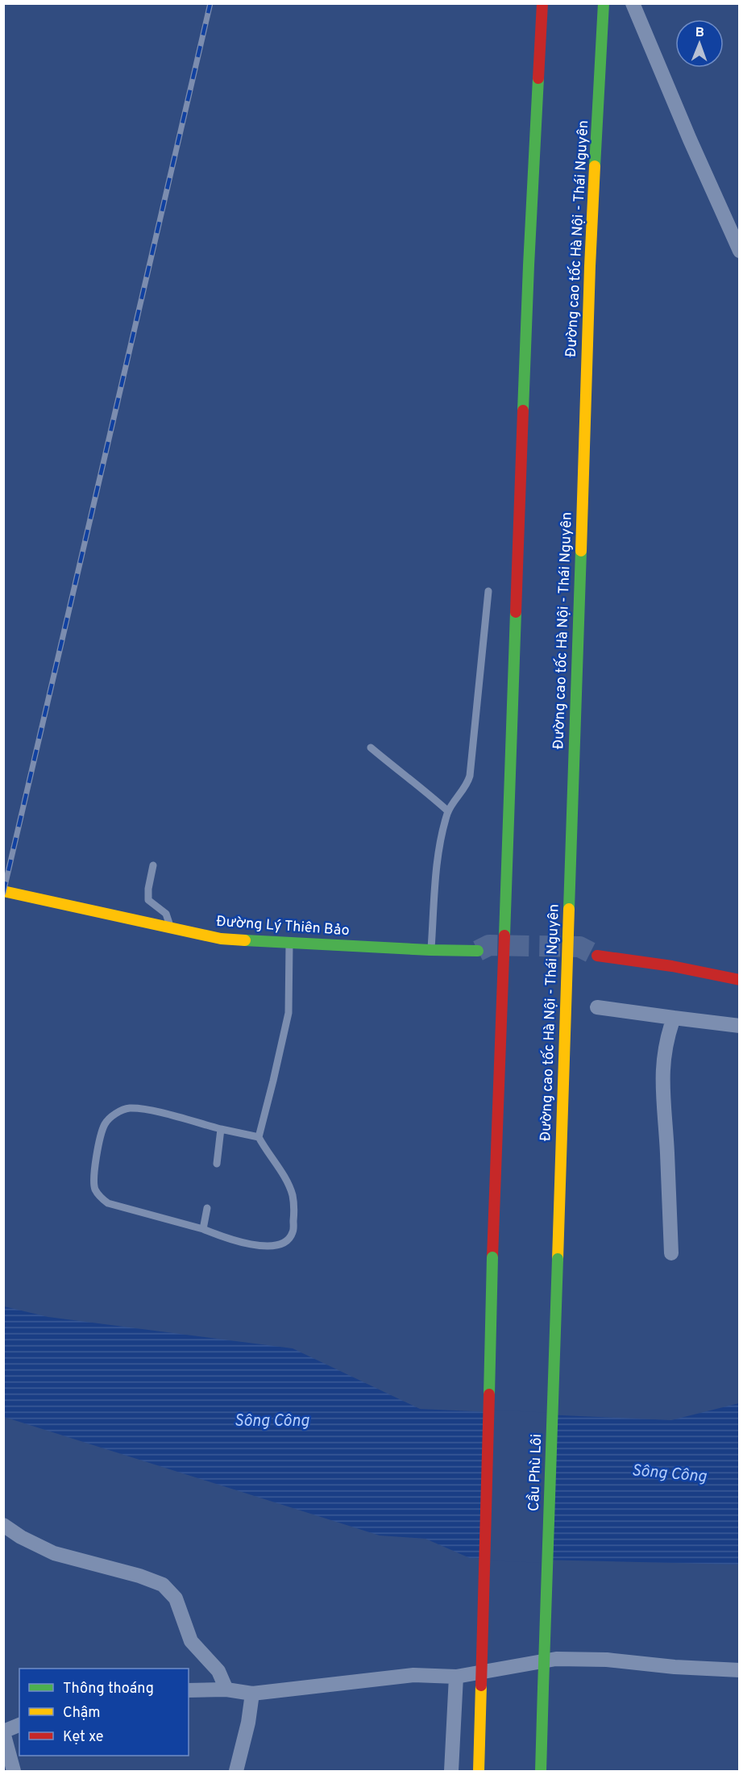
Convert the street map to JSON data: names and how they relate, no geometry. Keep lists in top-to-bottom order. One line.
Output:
{"streets":{"main road":["Đường cao tốc Hà Nội - Thái Nguyên","Đường Lý Thiên Bảo","Cầu Phù Lôi"]},"crossings":[["Đường cao tốc Hà Nội - Thái Nguyên","Cầu Phù Lôi"]],"water":["Sông Công"],"legend":["Thông thoáng","Chậm","Kẹt xe"],"north":"top"}
